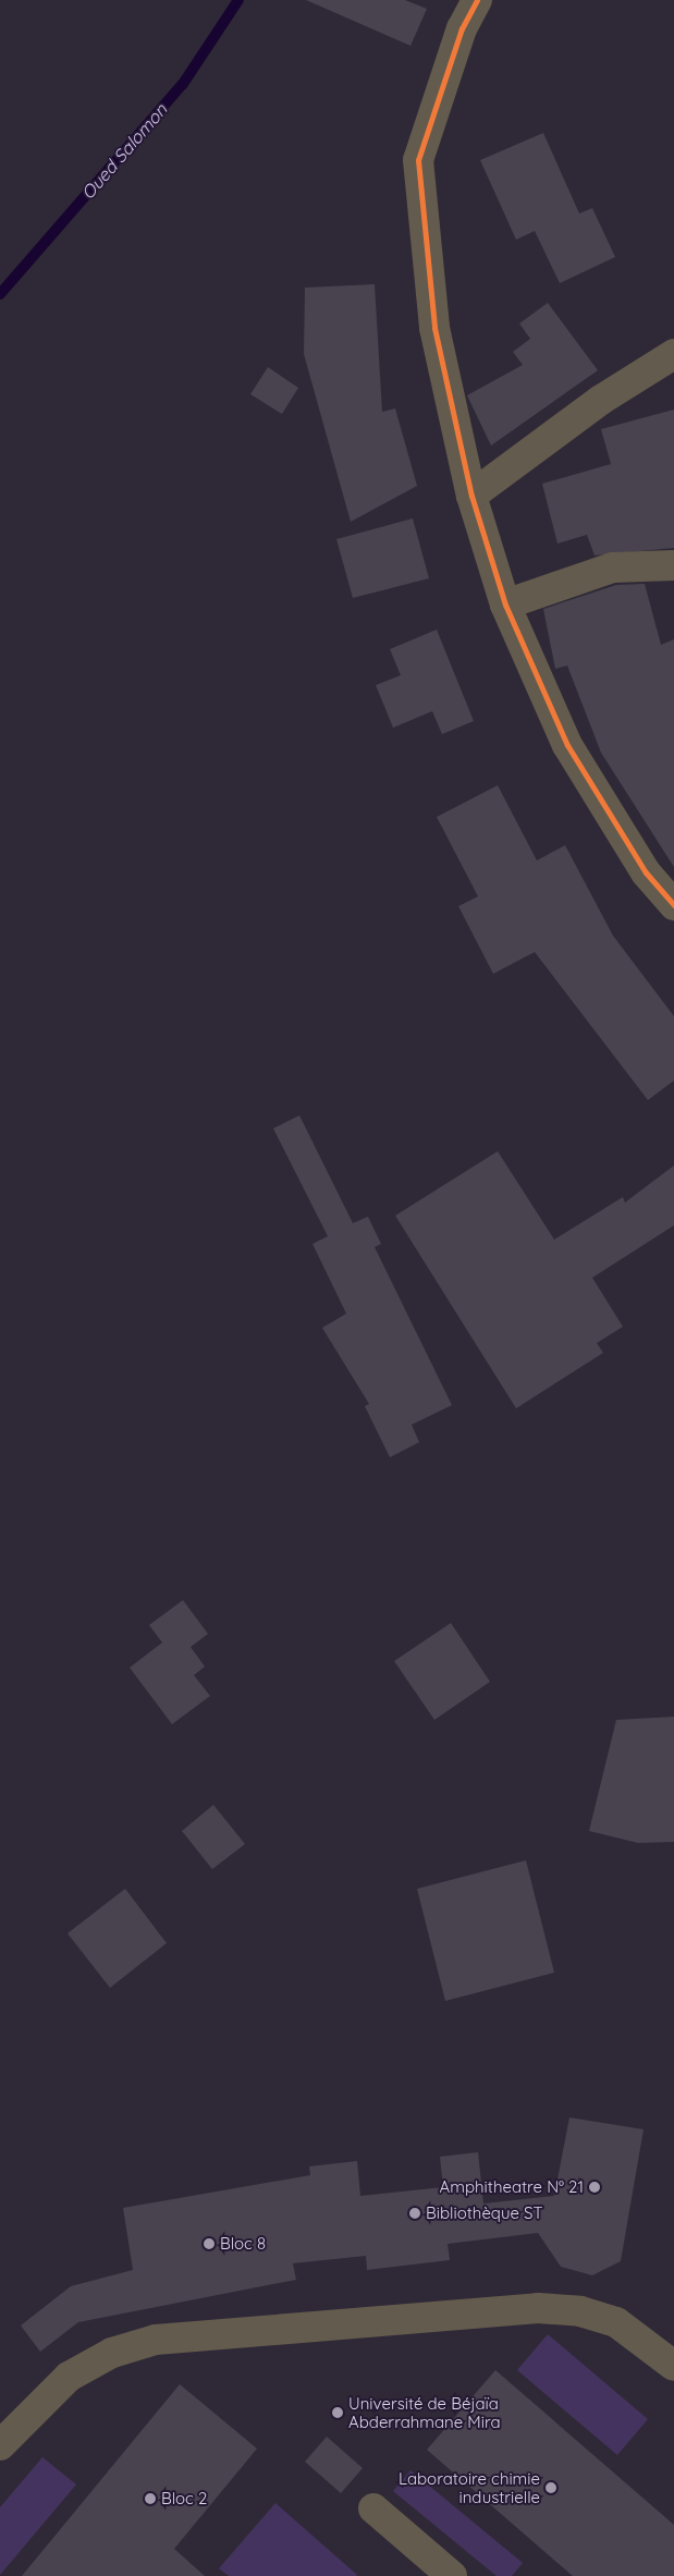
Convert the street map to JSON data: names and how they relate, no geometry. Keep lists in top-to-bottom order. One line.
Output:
{"water":["Oued Salomon"],"places":["Amphitheatre N° 21","Bibliothèque ST","Bloc 8","Université de Béjaïa Abderrahmane Mira","Laboratoire chimie industrielle","Bloc 2"]}
